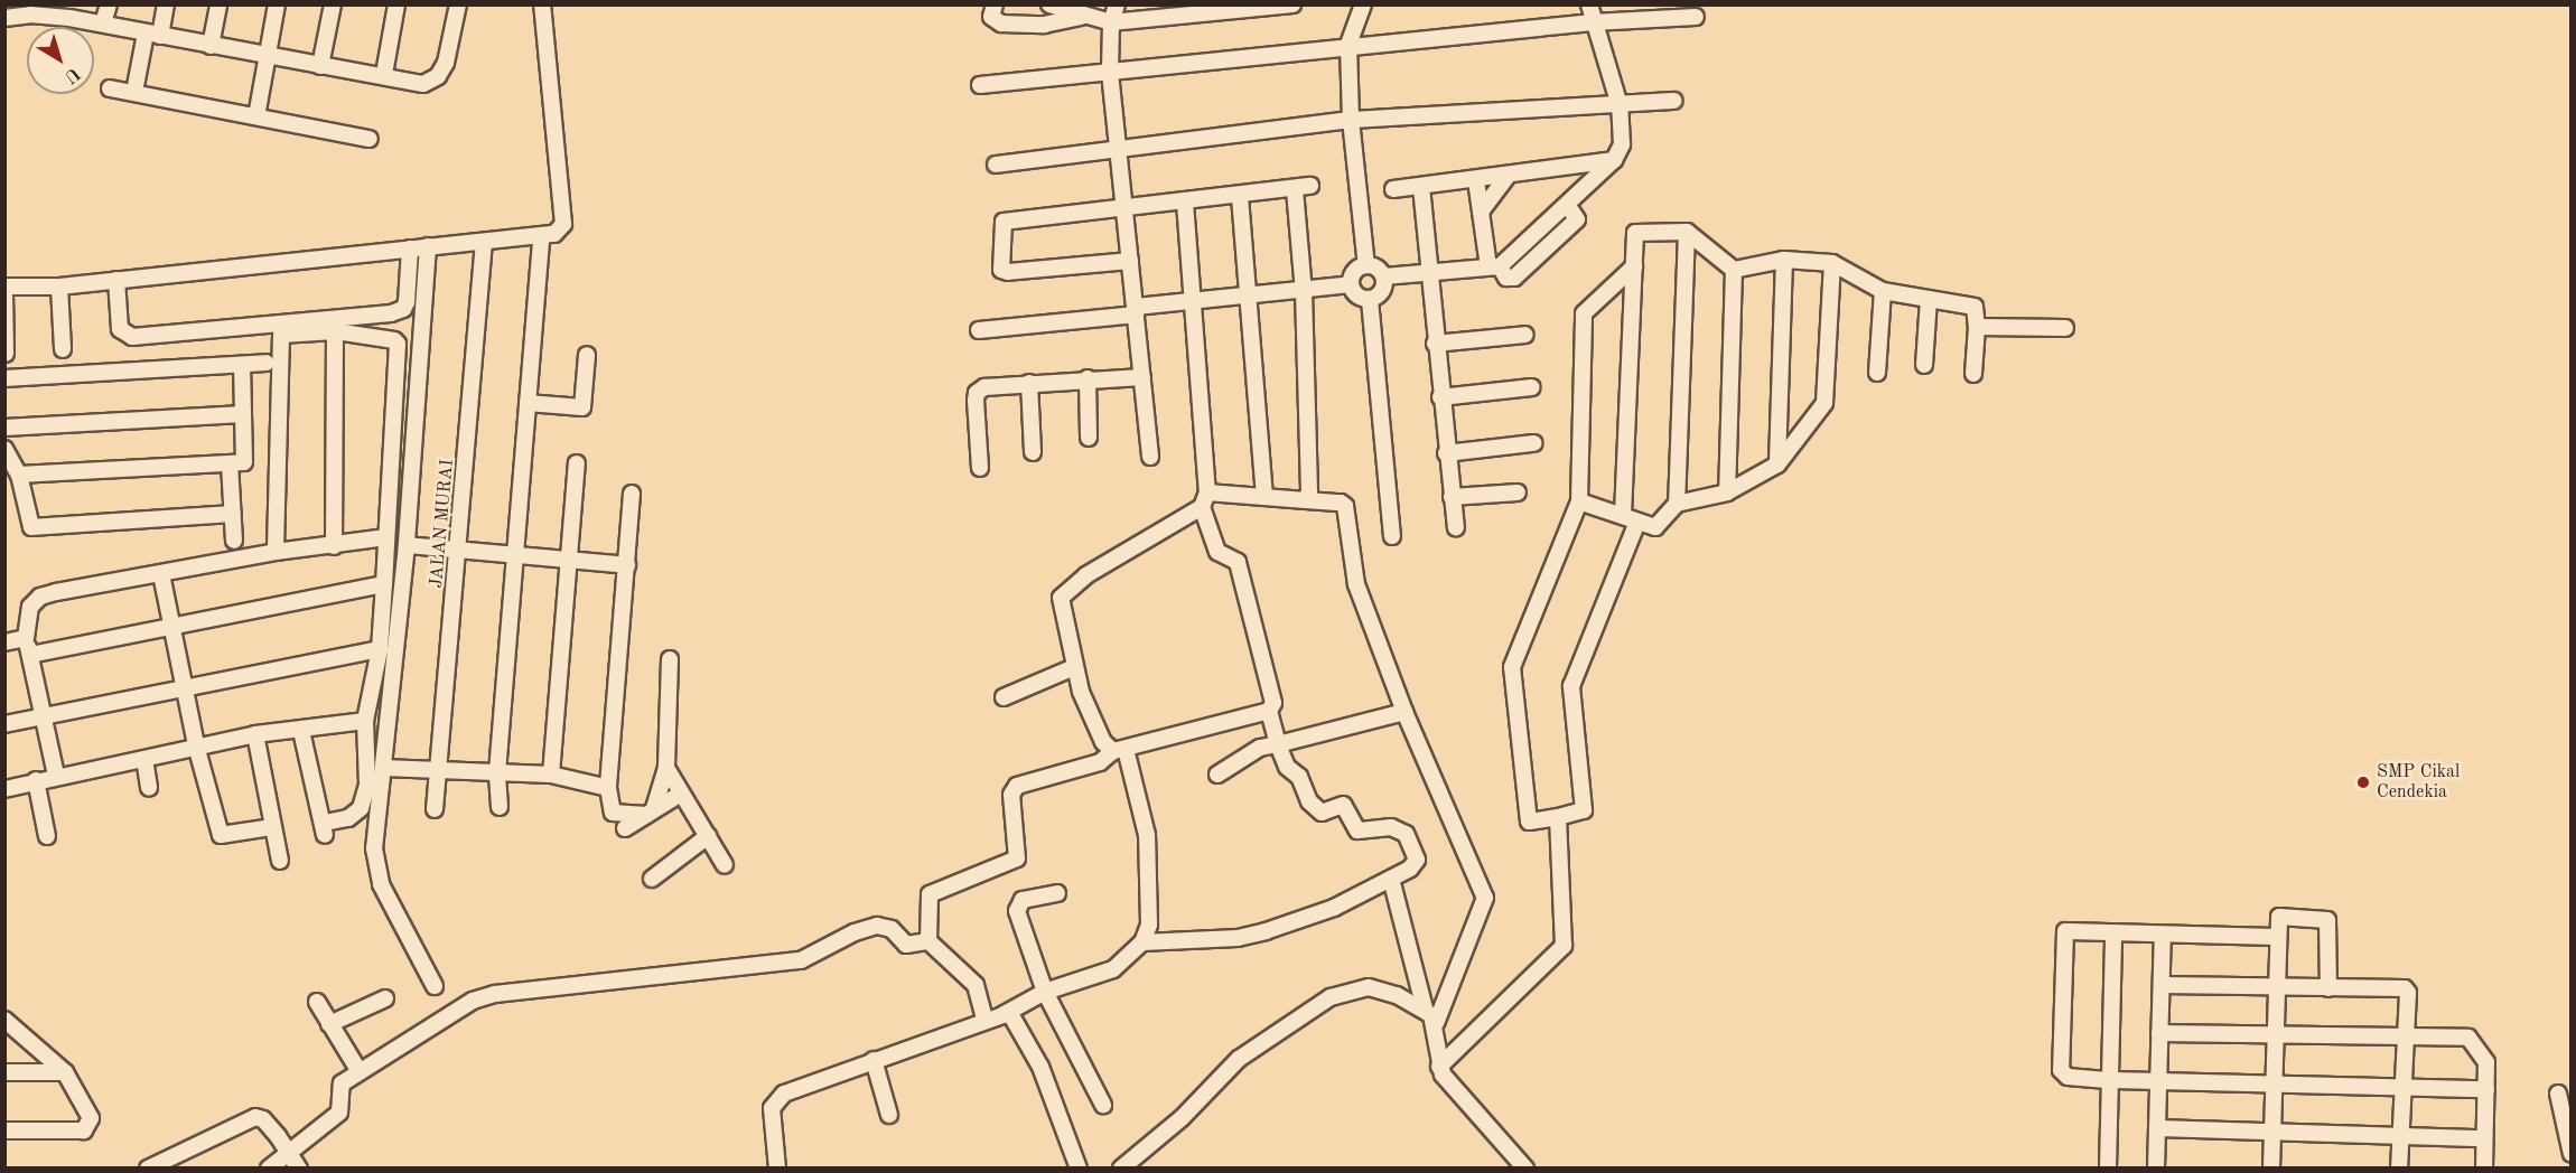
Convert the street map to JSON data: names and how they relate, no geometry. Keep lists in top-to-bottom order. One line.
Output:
{"streets":{"street":["JALAN MURAI"]},"places":["SMP Cikal Cendekia"],"north":"bottom right"}
